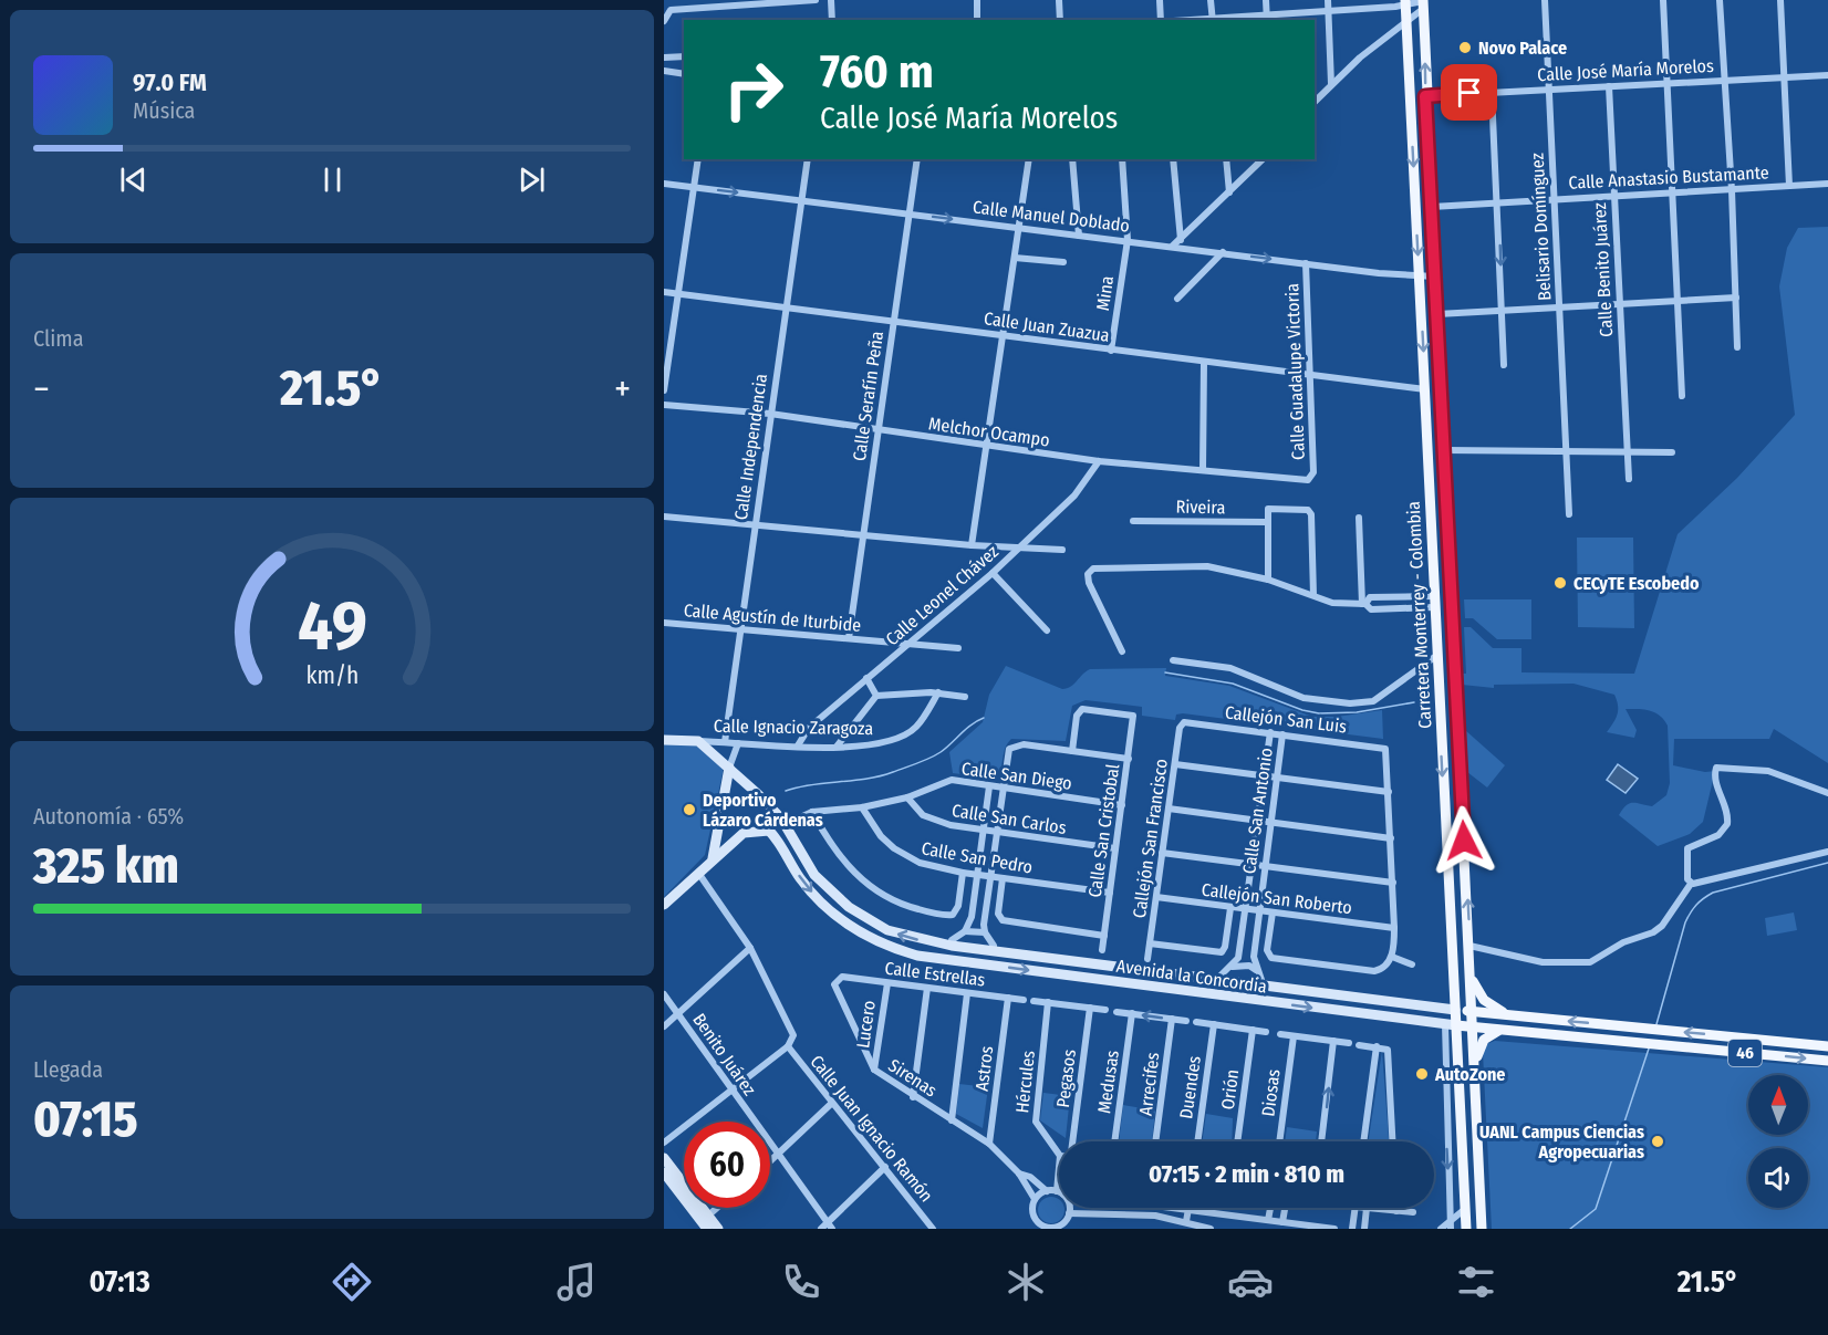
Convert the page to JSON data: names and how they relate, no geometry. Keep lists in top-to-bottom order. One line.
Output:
{"streets":{"main road":["Carretera Monterrey - Colombia","Calle Ignacio Zaragoza","Avenida la Concordia","46"],"street":["Calle José María Morelos","Calle Anastasio Bustamante","Calle Manuel Doblado","Belisario Domínguez","Calle Benito Juárez","Mina","Calle Juan Zuazua","Calle Guadalupe Victoria","Calle Serafín Peña","Melchor Ocampo","Calle Independencia","Riveira","Calle Leonel Chávez","Calle Agustín de Iturbide","Callejón San Luis","Calle San Diego","Calle San Antonio","Calle San Carlos","Calle San Cristobal","Callejón San Francisco","Calle San Pedro","Callejón San Roberto","Calle Estrellas","Lucero","Benito Juárez","Astros","Sirenas","Pegasos","Hércules","Medusas","Arrecifes","Duendes","Orión","Diosas","Calle Juan Ignacio Ramón"]},"crossings":[["Calle José María Morelos","Belisario Domínguez"],["Calle José María Morelos","Calle Benito Juárez"],["Calle José María Morelos","Carretera Monterrey - Colombia"],["Calle Anastasio Bustamante","Belisario Domínguez"],["Calle Anastasio Bustamante","Calle Benito Juárez"],["Calle Anastasio Bustamante","Carretera Monterrey - Colombia"],["Calle Manuel Doblado","Mina"],["Calle Manuel Doblado","Calle Guadalupe Victoria"],["Calle Manuel Doblado","Calle Serafín Peña"],["Calle Manuel Doblado","Calle Independencia"],["Calle Manuel Doblado","Carretera Monterrey - Colombia"],["Mina","Calle Juan Zuazua"],["Calle Juan Zuazua","Calle Guadalupe Victoria"],["Calle Juan Zuazua","Calle Serafín Peña"],["Calle Juan Zuazua","Calle Independencia"],["Calle Juan Zuazua","Carretera Monterrey - Colombia"],["Calle Guadalupe Victoria","Melchor Ocampo"],["Calle Serafín Peña","Melchor Ocampo"],["Calle Serafín Peña","Calle Agustín de Iturbide"],["Melchor Ocampo","Calle Independencia"],["Melchor Ocampo","Calle Leonel Chávez"],["Calle Independencia","Calle Agustín de Iturbide"],["Calle Independencia","Calle Ignacio Zaragoza"],["Calle Leonel Chávez","Calle Agustín de Iturbide"],["Calle Leonel Chávez","Calle Ignacio Zaragoza"],["Carretera Monterrey - Colombia","Avenida la Concordia"],["Callejón San Luis","Calle San Antonio"],["Callejón San Luis","Callejón San Francisco"],["Calle Ignacio Zaragoza","46"],["Calle San Diego","Calle San Carlos"],["Calle San Diego","Calle San Cristobal"],["Calle San Diego","Calle San Pedro"],["Calle San Antonio","Callejón San Roberto"],["Calle San Antonio","Avenida la Concordia"],["Calle San Carlos","Calle San Cristobal"],["Calle San Cristobal","Calle San Pedro"],["Callejón San Francisco","Callejón San Roberto"],["Calle Estrellas","Lucero"],["Calle Estrellas","Astros"],["Calle Estrellas","Sirenas"],["Avenida la Concordia","46"],["Lucero","Sirenas"],["Astros","Sirenas"]],"one_way":["Calle Manuel Doblado"],"places":["Novo Palace","CECyTE Escobedo","Deportivo Lázaro Cárdenas","AutoZone","UANL Campus Ciencias Agropecuarias"],"north":"top","page":{"turn":["760 m","Calle José María Morelos"],"song":["97.0 FM","Música"],"tile":["Clima",["Autonomía · 65%","325 km"],["Llegada","07:15"]],"heat":["−","21.5°","+"],"limit":"60","trip":"07:15 · 2 min · 810 m","tabs":["07:13","21.5°"],"gauge":["49","km/h"]}}
